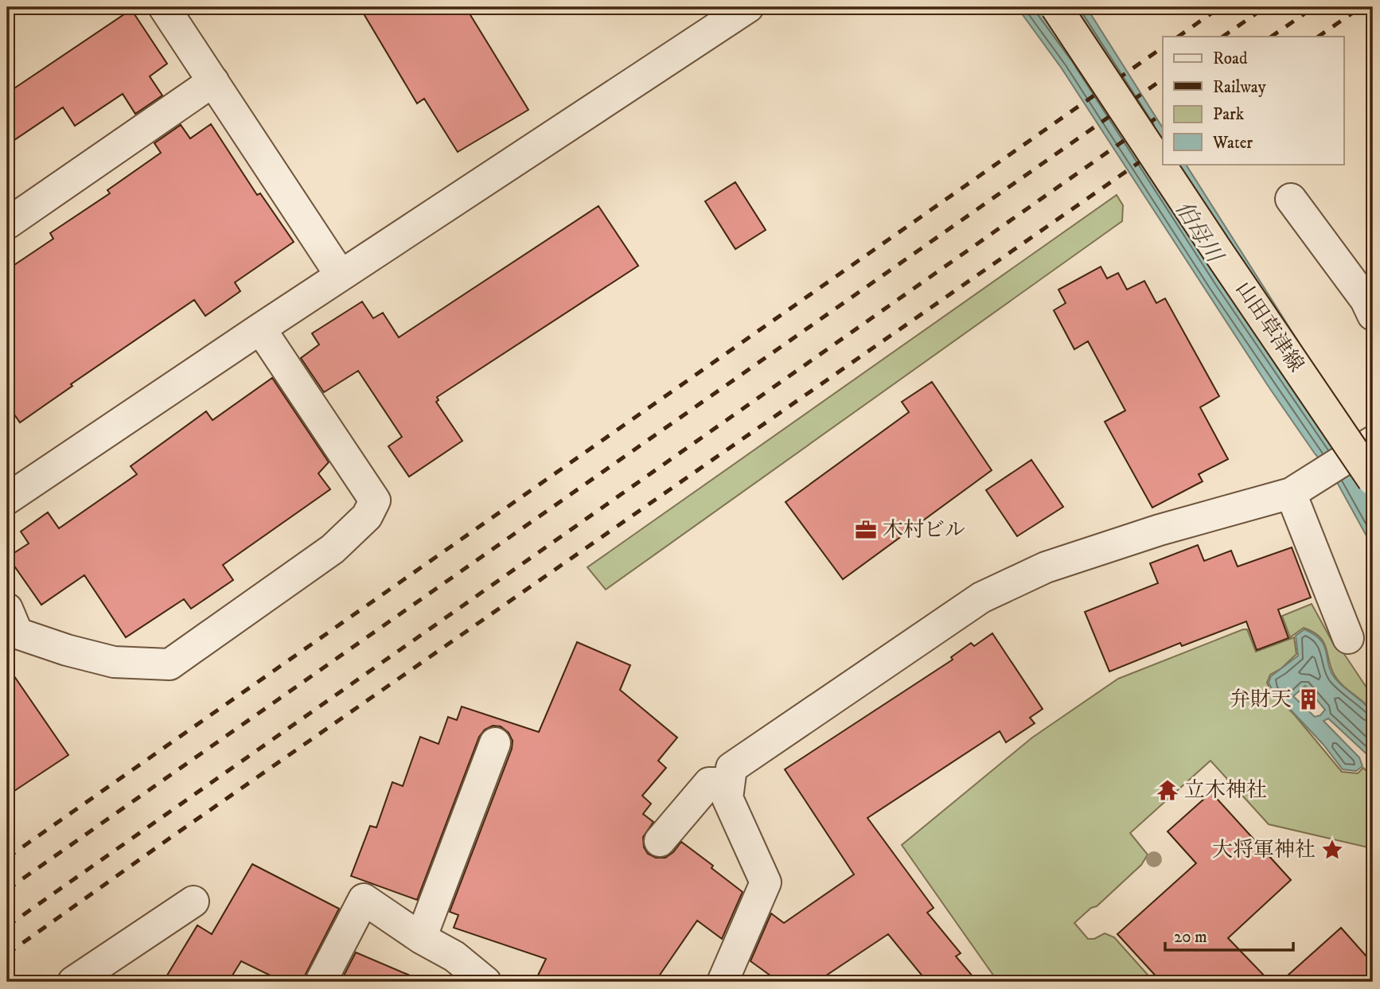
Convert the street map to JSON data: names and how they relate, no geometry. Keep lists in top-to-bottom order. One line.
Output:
{"streets":{"main road":["山田草津線"]},"water":["伯母川"],"places":{"office":["木村ビル"],"building":["弁財天"],"temple":["立木神社"],"place":["大将軍神社"]},"legend":["Road","Railway","Park","Water"],"scale_bar":"20 m"}
